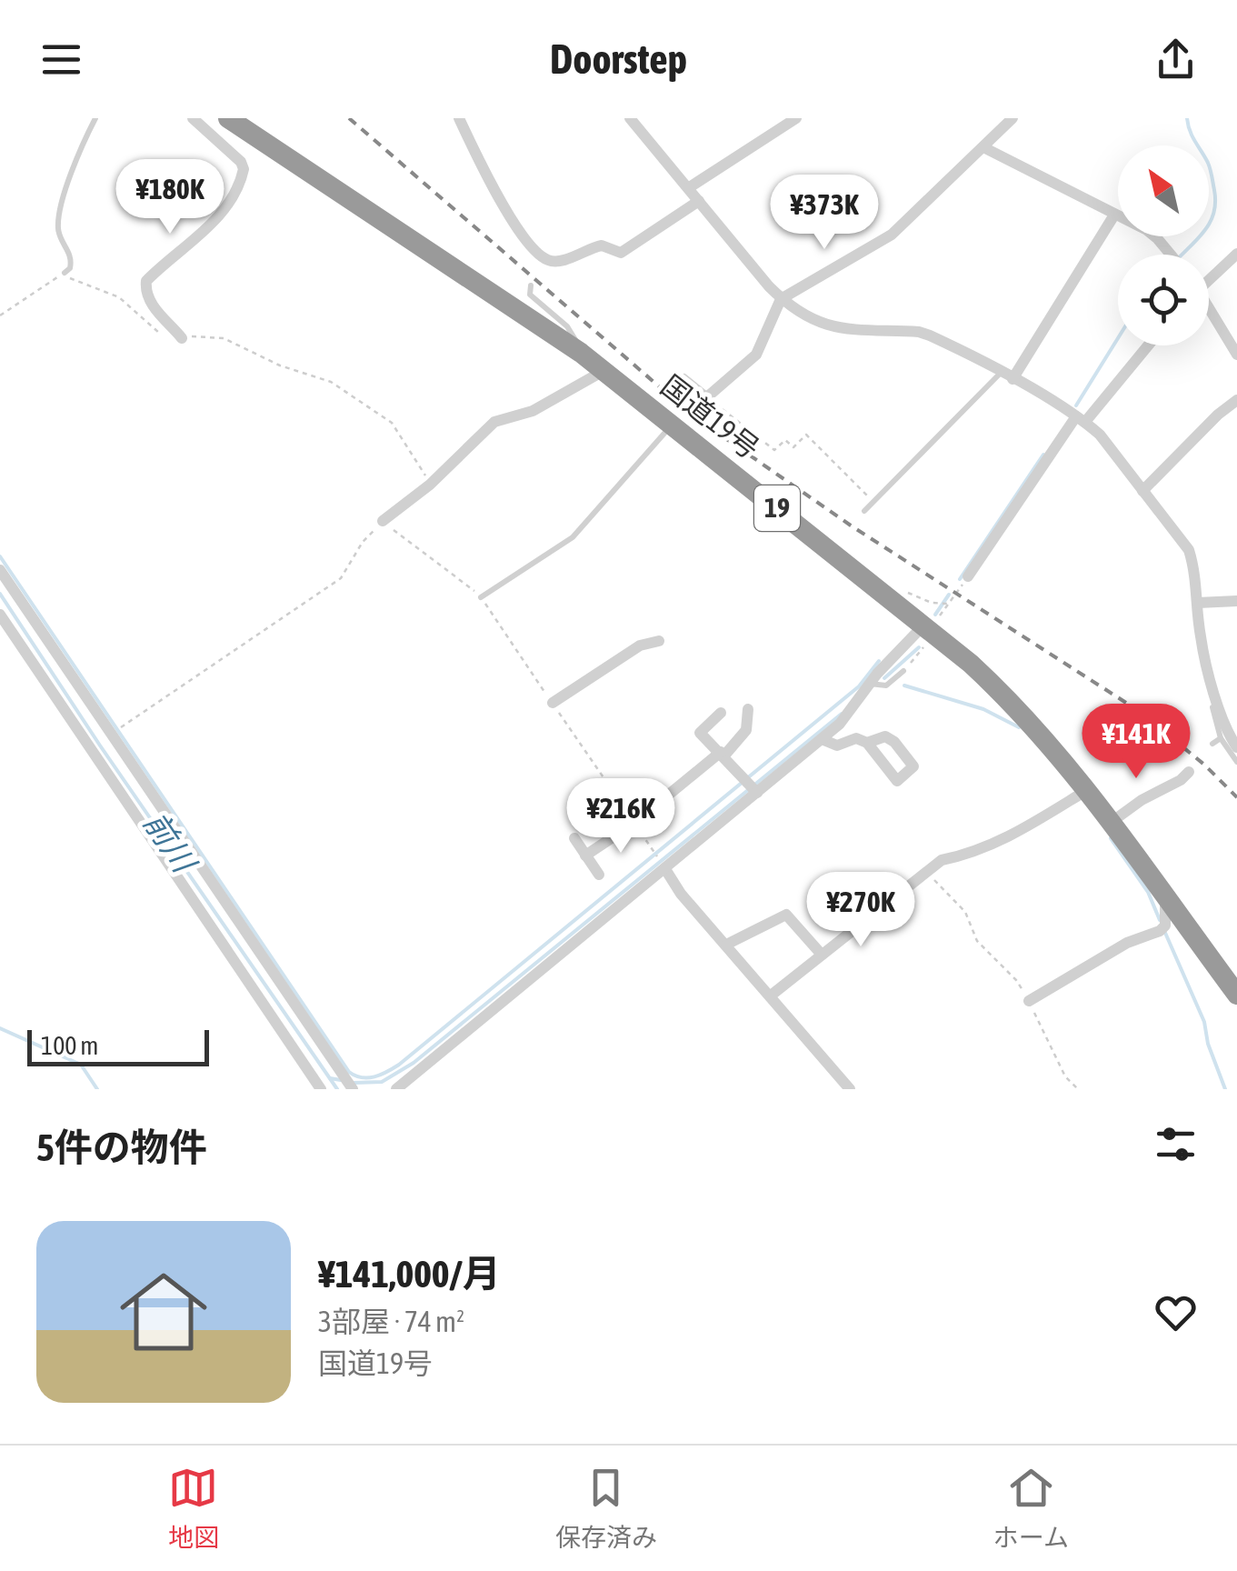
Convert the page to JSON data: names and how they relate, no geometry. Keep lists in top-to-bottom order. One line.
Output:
{"streets":{"highway":["国道19号","19"]},"water":["前川"],"scale_bar":"100 m","north":"top left","page":{"header":"Doorstep","price":["¥180K","¥373K","¥141K","¥216K","¥270K"],"scale":"100 m","heading":"5件の物件","list":[{"name":"¥141,000/月","note":"3部屋 · 74 m² · 国道19号"}],"tabs":["地図","保存済み","ホーム"]}}
